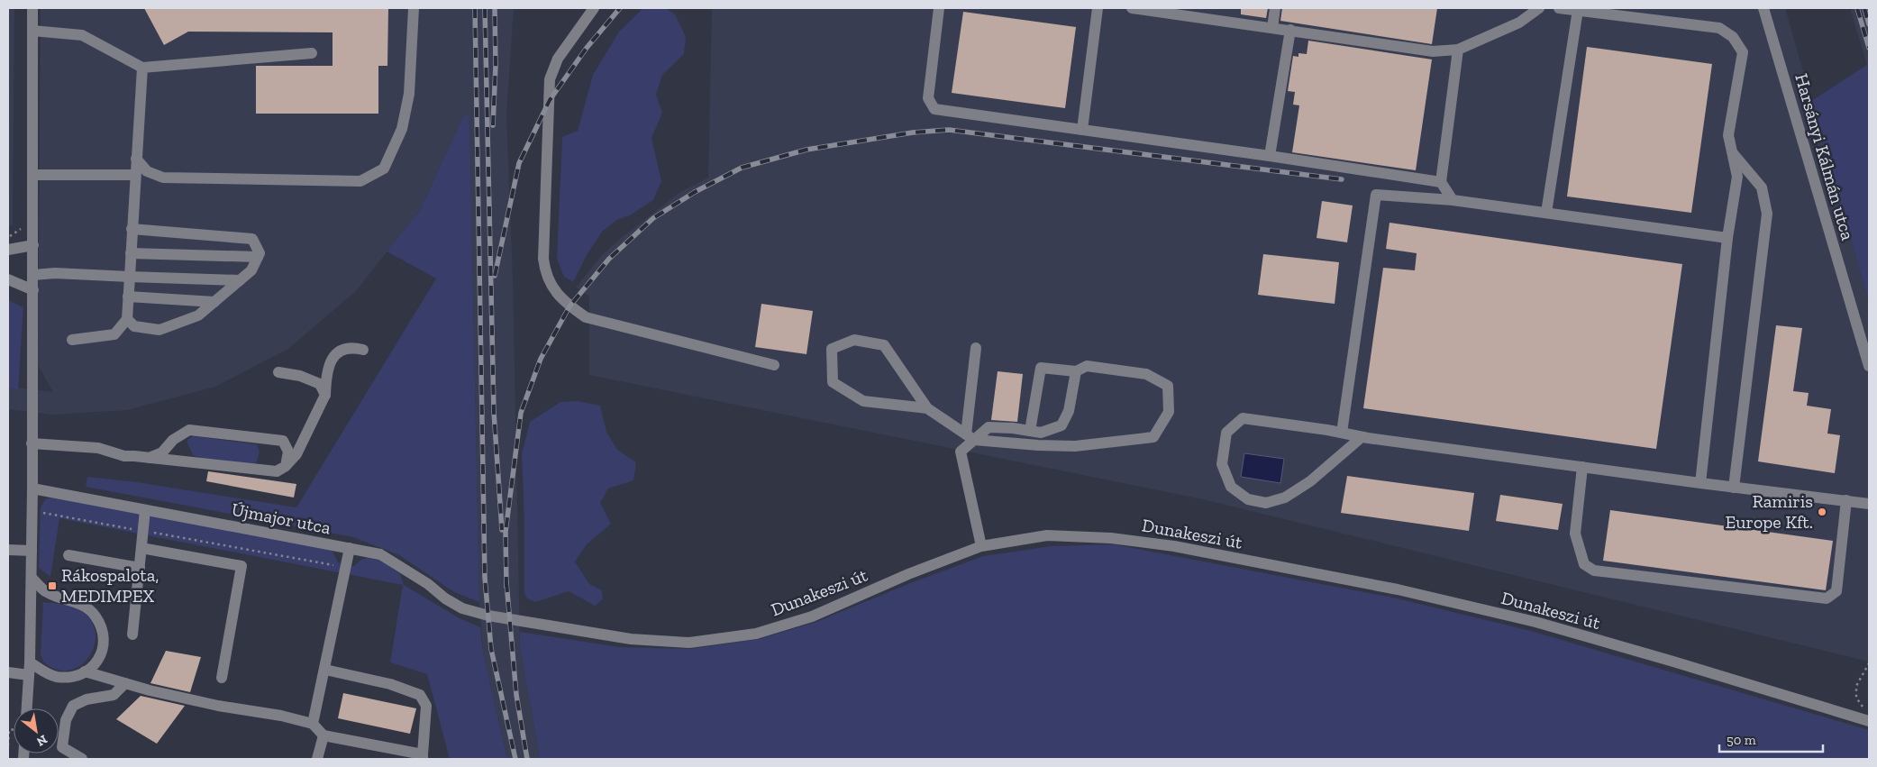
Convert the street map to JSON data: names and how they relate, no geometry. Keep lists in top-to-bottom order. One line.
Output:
{"streets":{"street":["Harsányi Kálmán utca","Újmajor utca","Dunakeszi út"]},"crossings":[["Újmajor utca","Dunakeszi út"]],"places":{"other":["Ramiris Europe Kft."],"transit":["Rákospalota, MEDIMPEX"]},"scale_bar":"50 m","north":"bottom right"}
